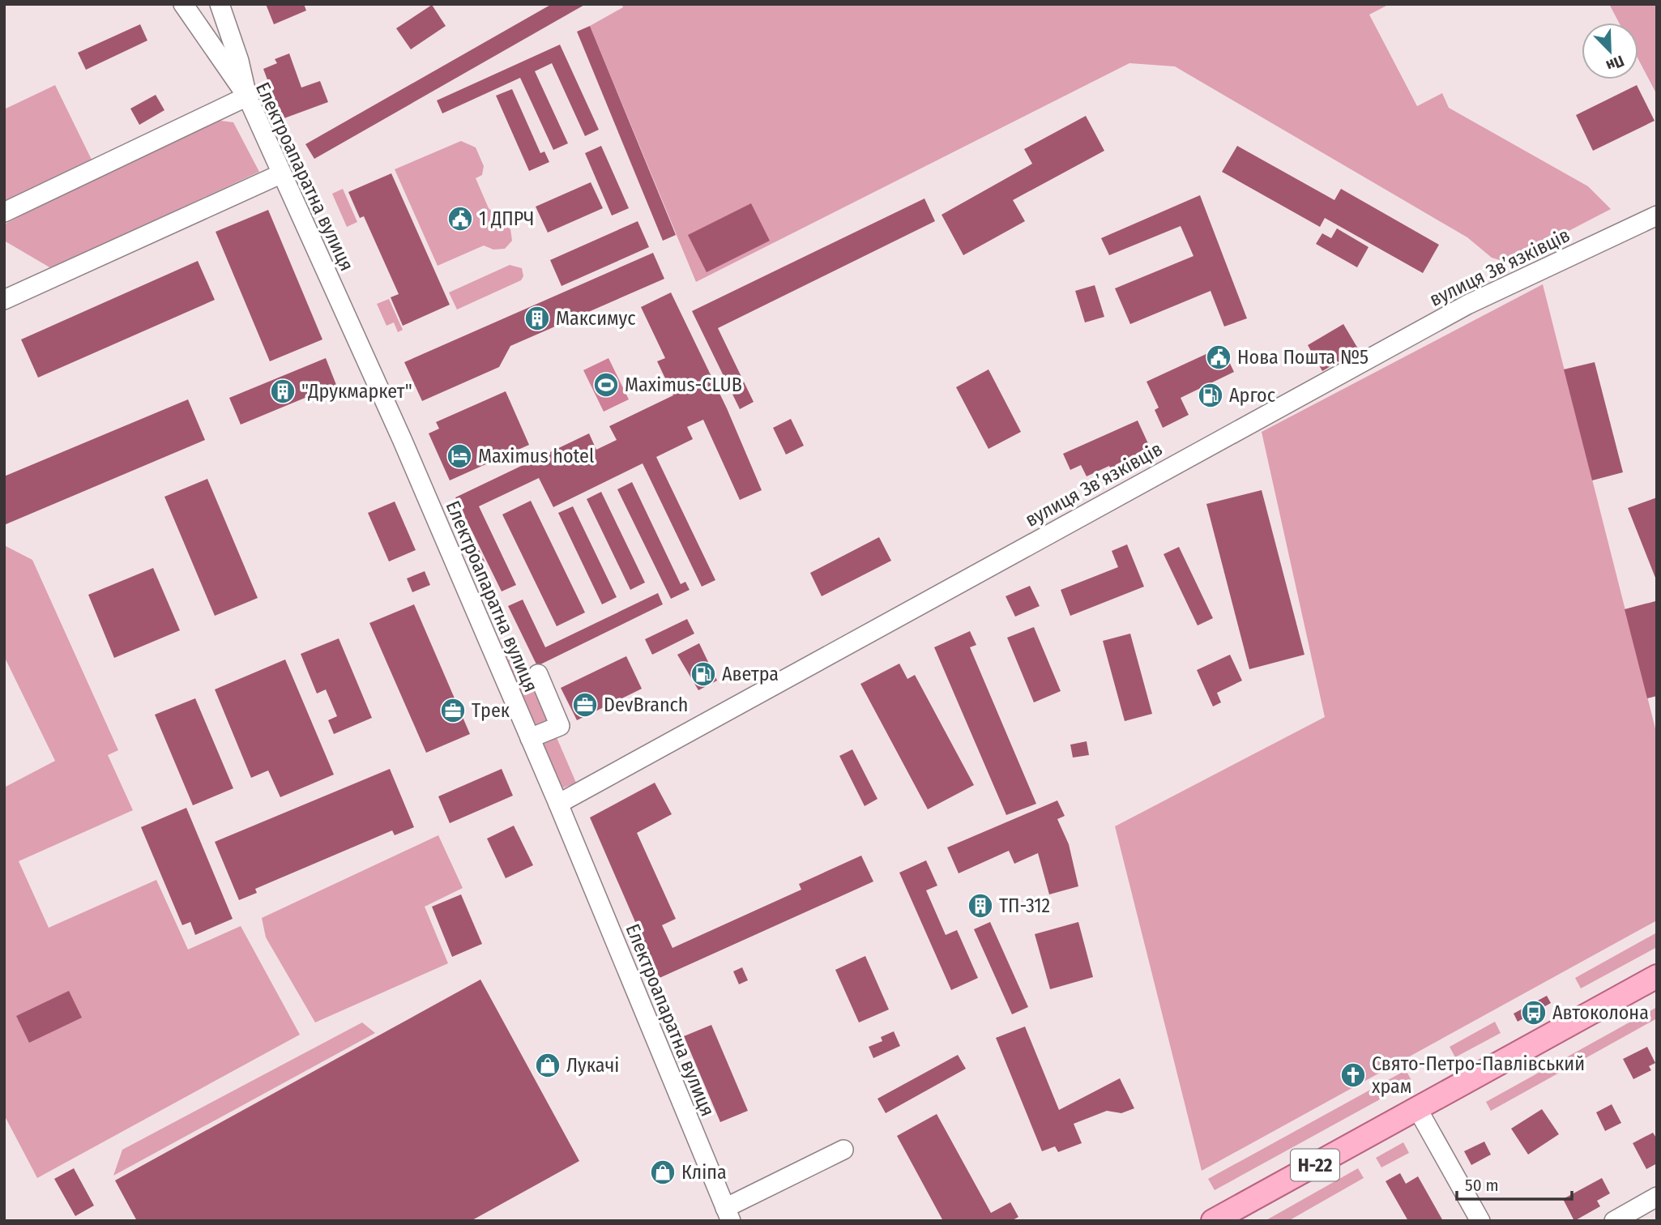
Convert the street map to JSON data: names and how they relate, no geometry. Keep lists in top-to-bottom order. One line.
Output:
{"streets":{"main road":["Н-22"],"street":["Електроапаратна вулиця","вулиця Звʼязківців"]},"crossings":[["Електроапаратна вулиця","вулиця Звʼязківців"]],"places":{"public building":["1 ДПРЧ","Нова Пошта №5"],"building":["Максимус","\"Друкмаркет\"","ТП-312"],"sports":["Maximus-CLUB"],"fuel station":["Аргос","Аветра"],"hotel":["Maximus hotel"],"office":["DevBranch","Трек"],"bus stop":["Автоколона"],"shop":["Лукачі","Кліпа"],"church":["Свято-Петро-Павлівський храм"]},"scale_bar":"50 m","north":"bottom right"}
